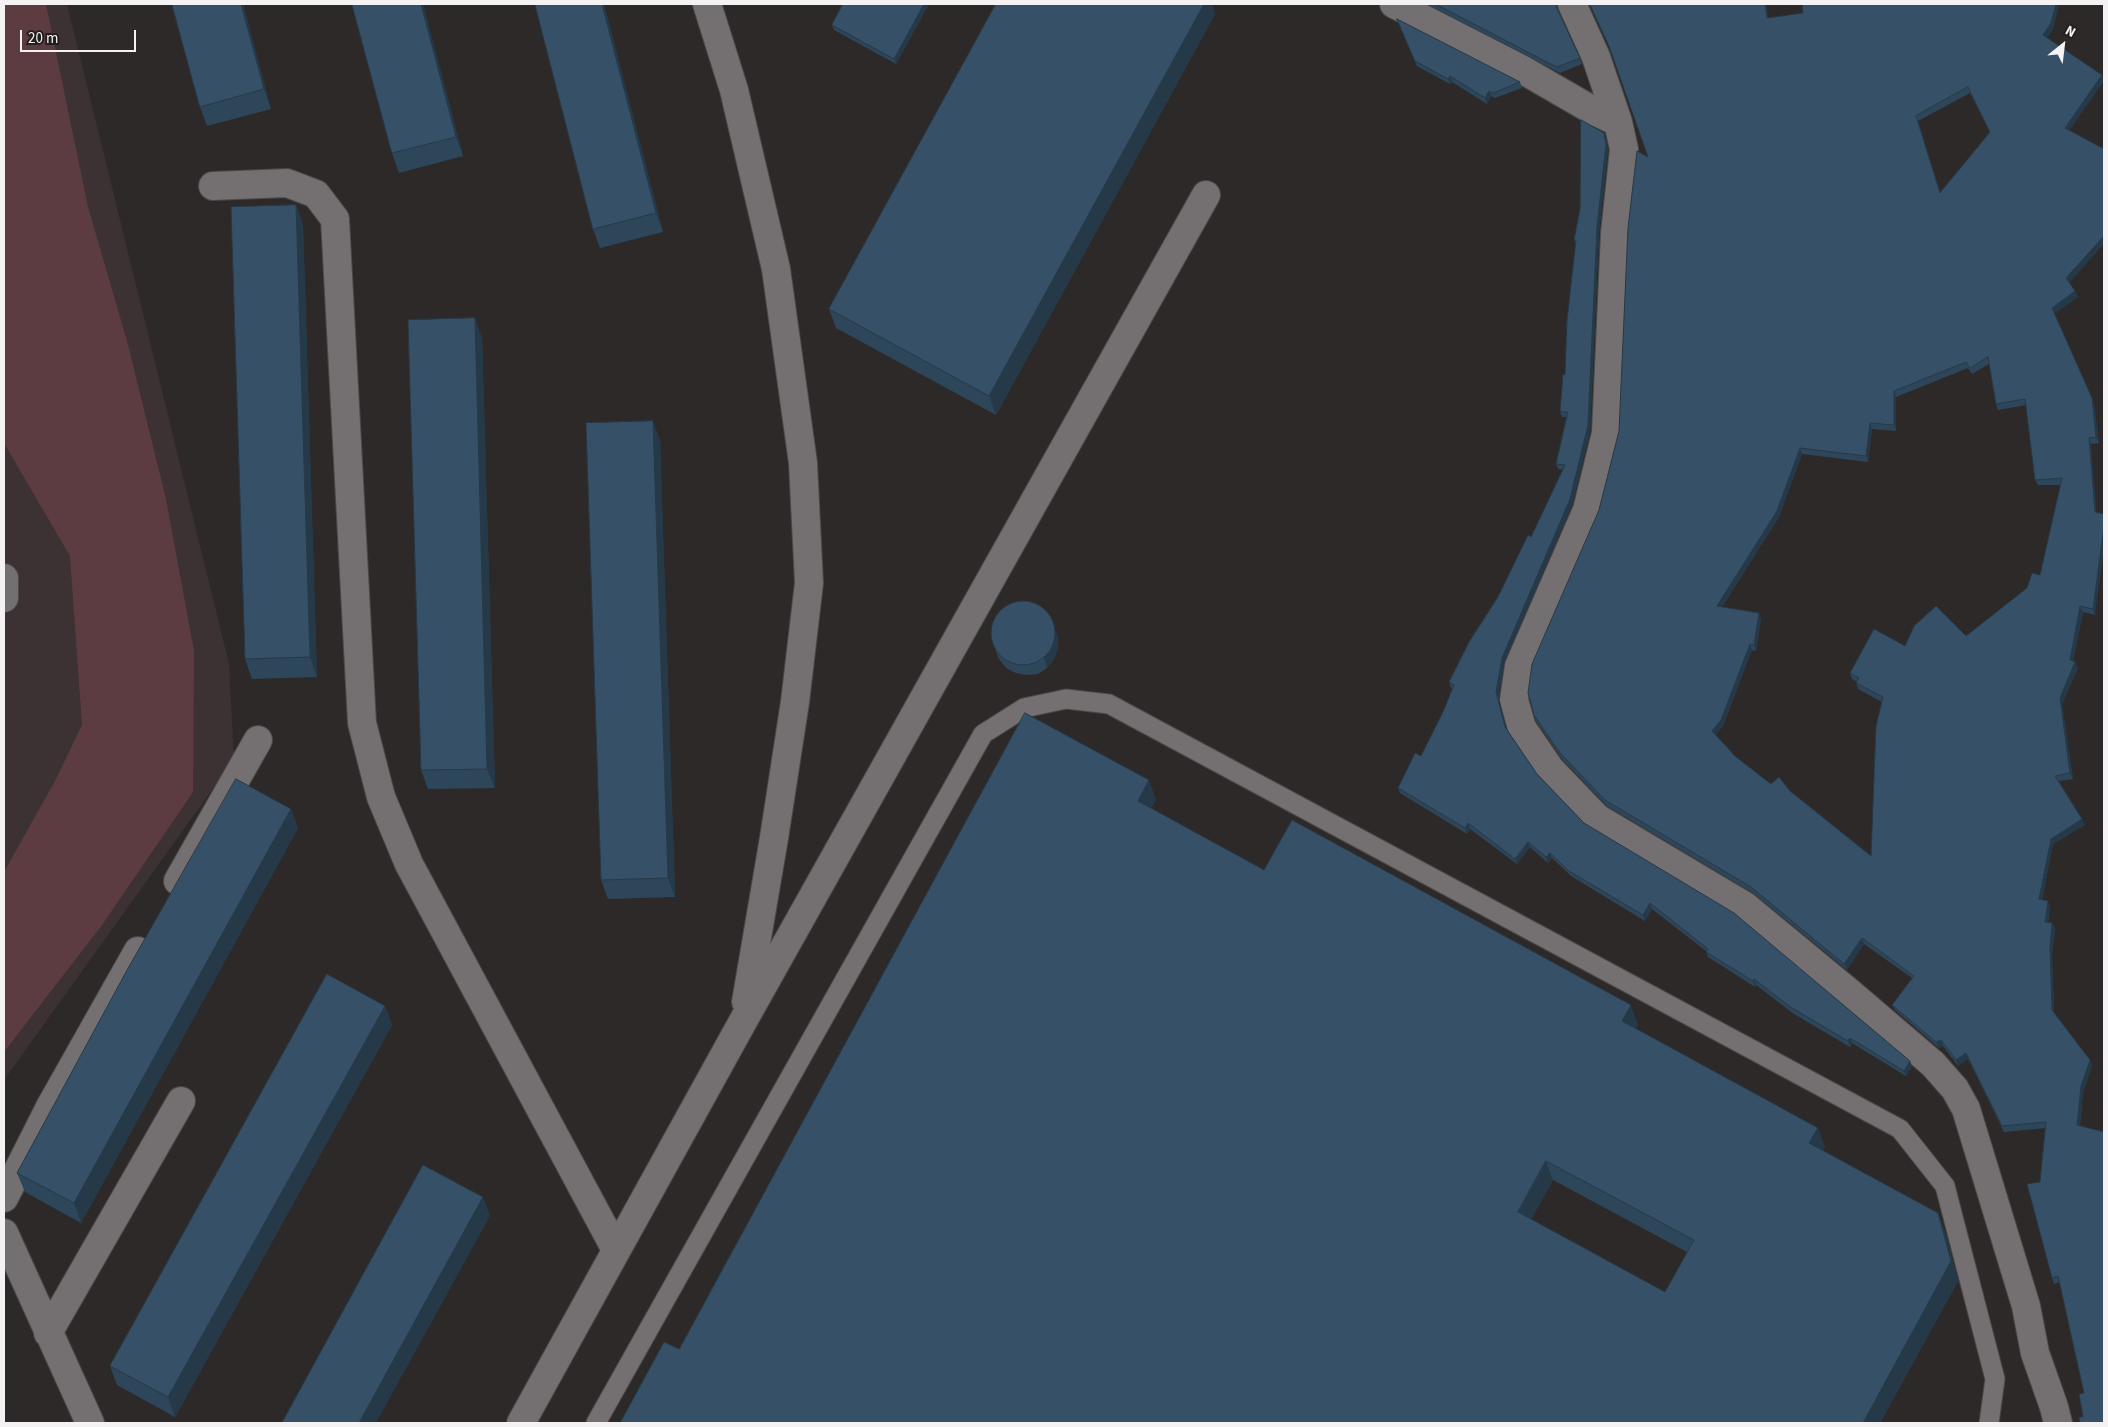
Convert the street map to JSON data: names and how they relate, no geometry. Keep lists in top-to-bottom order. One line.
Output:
{"scale_bar":"20 m","north":"top right"}
